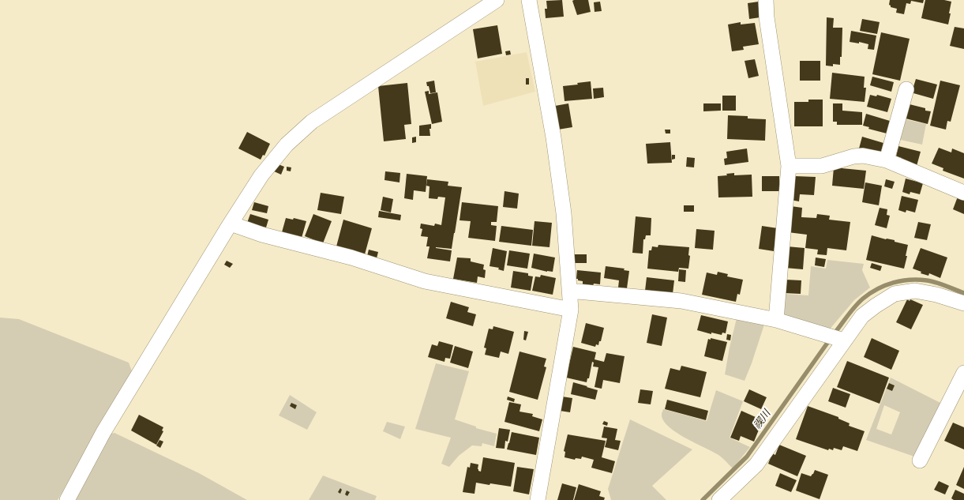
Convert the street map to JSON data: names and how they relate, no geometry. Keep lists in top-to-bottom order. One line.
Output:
{"water":["禊川"]}
